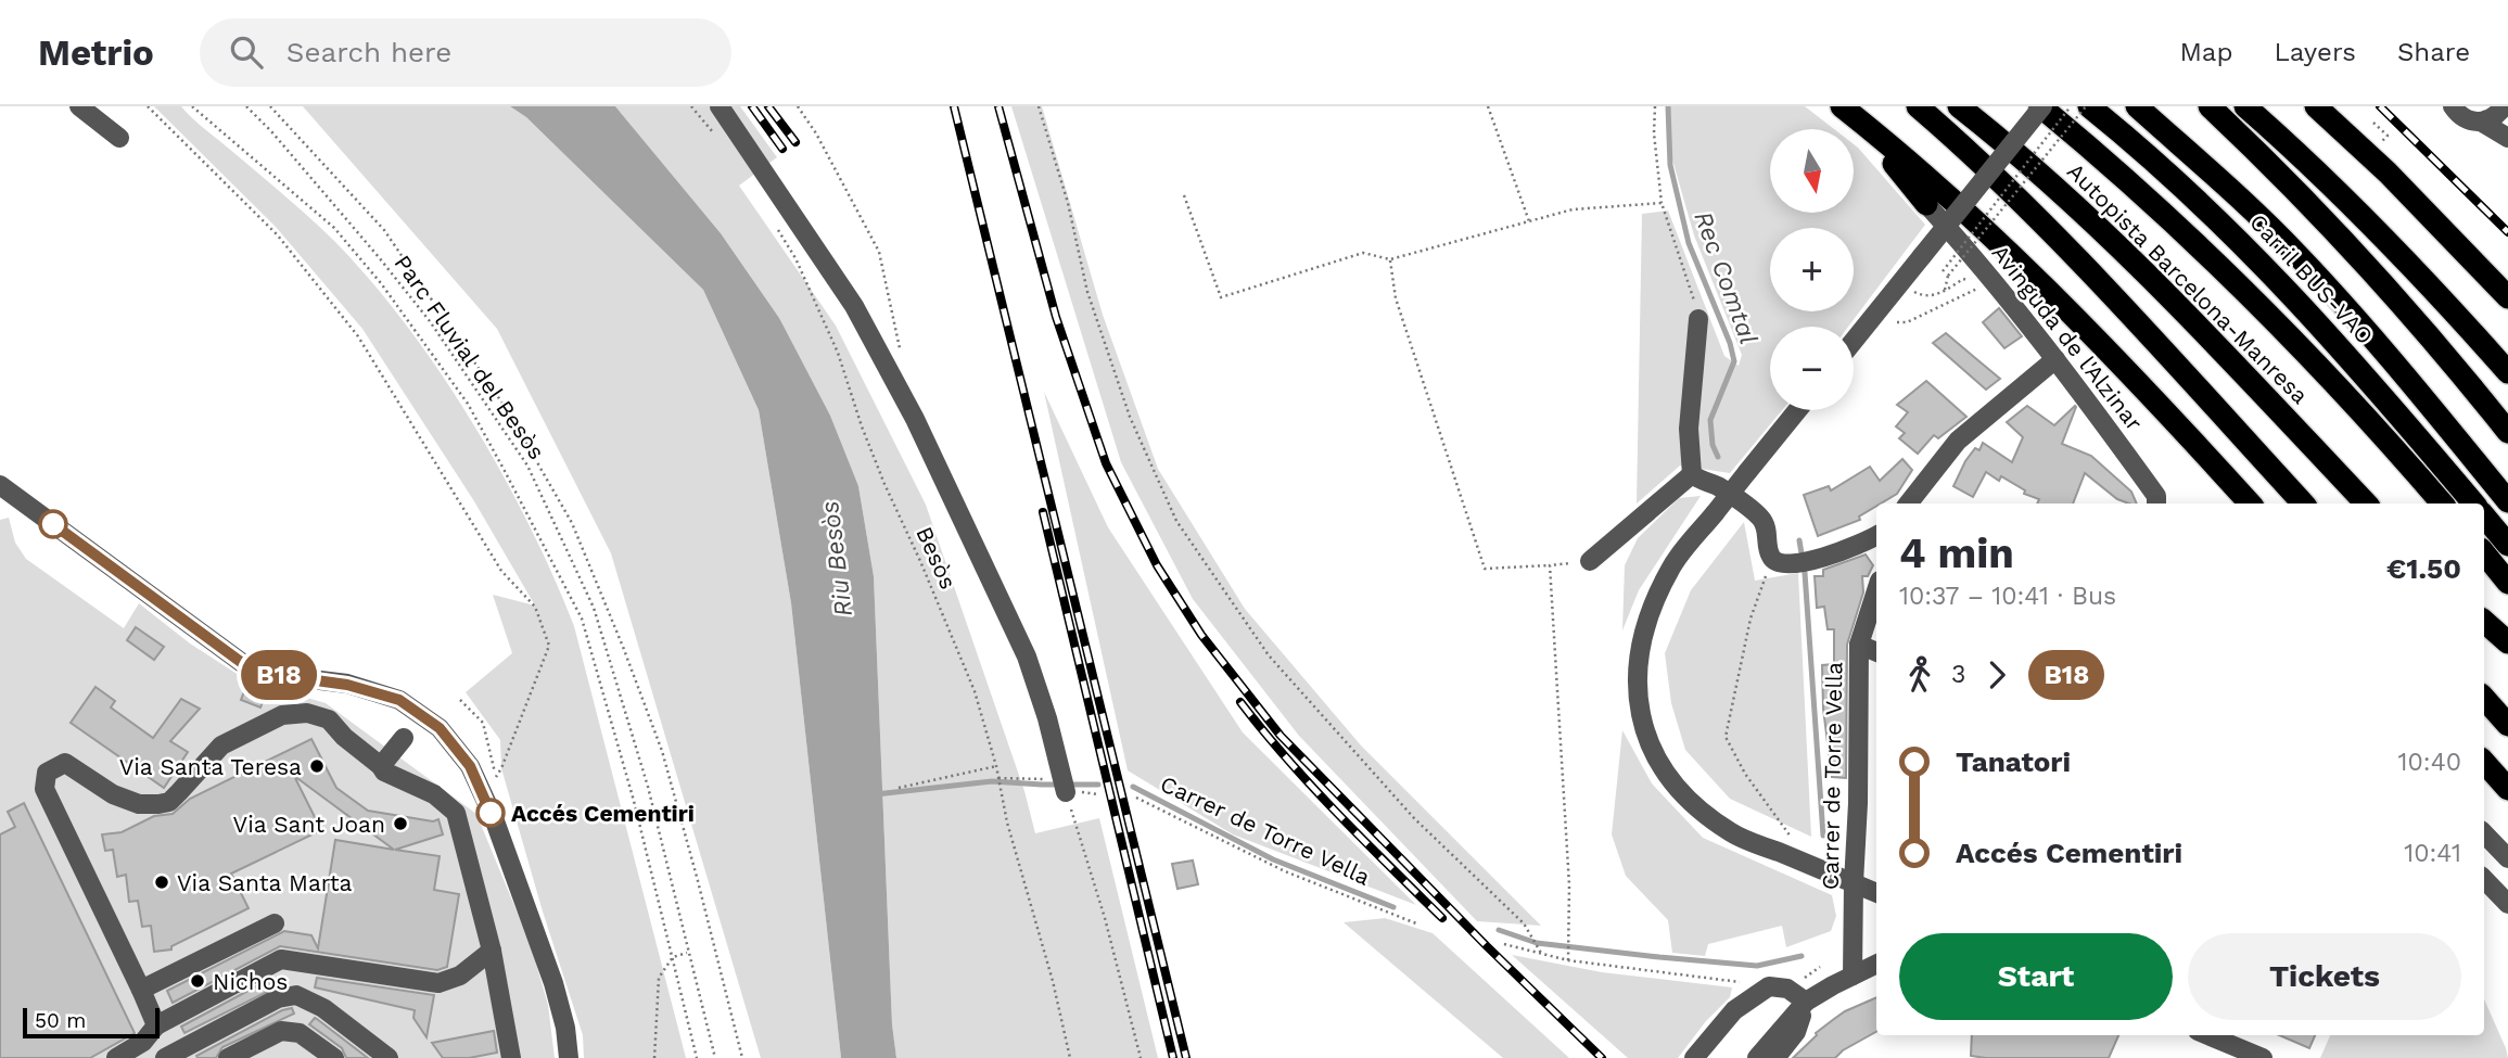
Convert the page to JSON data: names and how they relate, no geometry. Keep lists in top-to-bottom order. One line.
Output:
{"streets":{"highway":["Carril BUS-VAO","Autopista Barcelona-Manresa"],"street":["Avinguda de l'Alzinar","Carrer de Torre Vella"],"path":["Parc Fluvial del Besòs","Besòs"]},"water":["Rec Comtal","Riu Besòs"],"places":["Via Santa Teresa","Accés Cementiri","Via Sant Joan","Via Santa Marta","Nichos"],"lines":["bus line B18"],"scale_bar":"50 m","north":"bottom","page":{"header":"Metrio","search":"Search here","nav":["Map","Layers","Share"],"on_map":"B18","map_buttons":["+","−"],"heading":["4 min","10:37 – 10:41 · Bus","€1.50"],"legs":["3","B18"],"list":[{"name":"Tanatori","value":"10:40"},{"name":"Accés Cementiri","value":"10:41"}],"buttons":["Start","Tickets"],"scale":"50 m"}}
